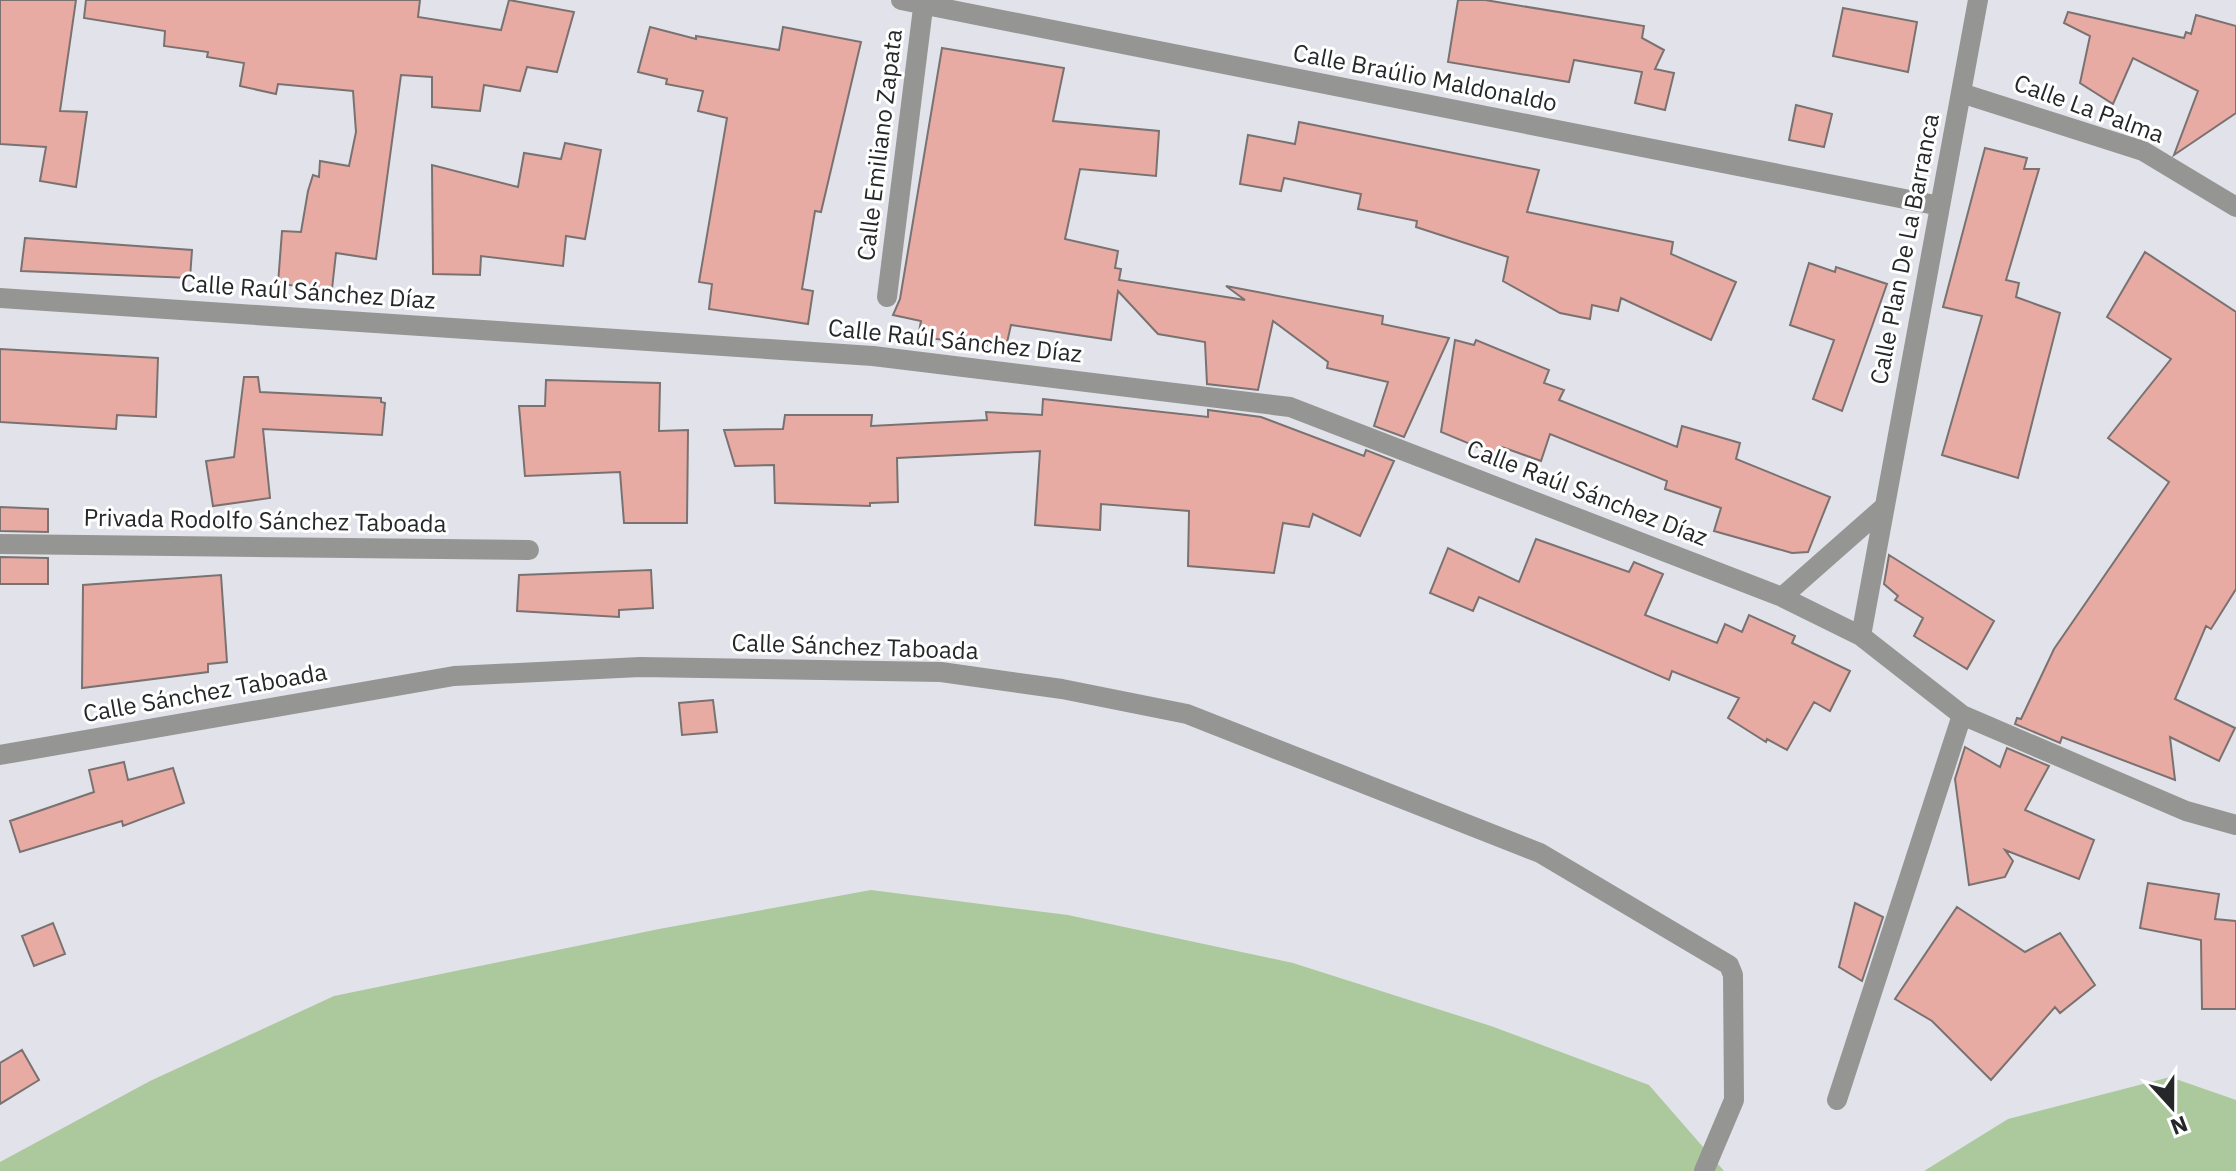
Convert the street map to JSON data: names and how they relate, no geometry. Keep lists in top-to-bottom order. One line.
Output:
{"streets":{"street":["Calle Braúlio Maldonaldo","Calle La Palma","Calle Emiliano Zapata","Calle Plan De La Barranca","Calle Raúl Sánchez Díaz","Privada Rodolfo Sánchez Taboada","Calle Sánchez Taboada"]},"crossings":[["Calle Braúlio Maldonaldo","Calle Emiliano Zapata"],["Calle Braúlio Maldonaldo","Calle Plan De La Barranca"],["Calle La Palma","Calle Plan De La Barranca"],["Calle Plan De La Barranca","Calle Raúl Sánchez Díaz"]],"north":"bottom"}
